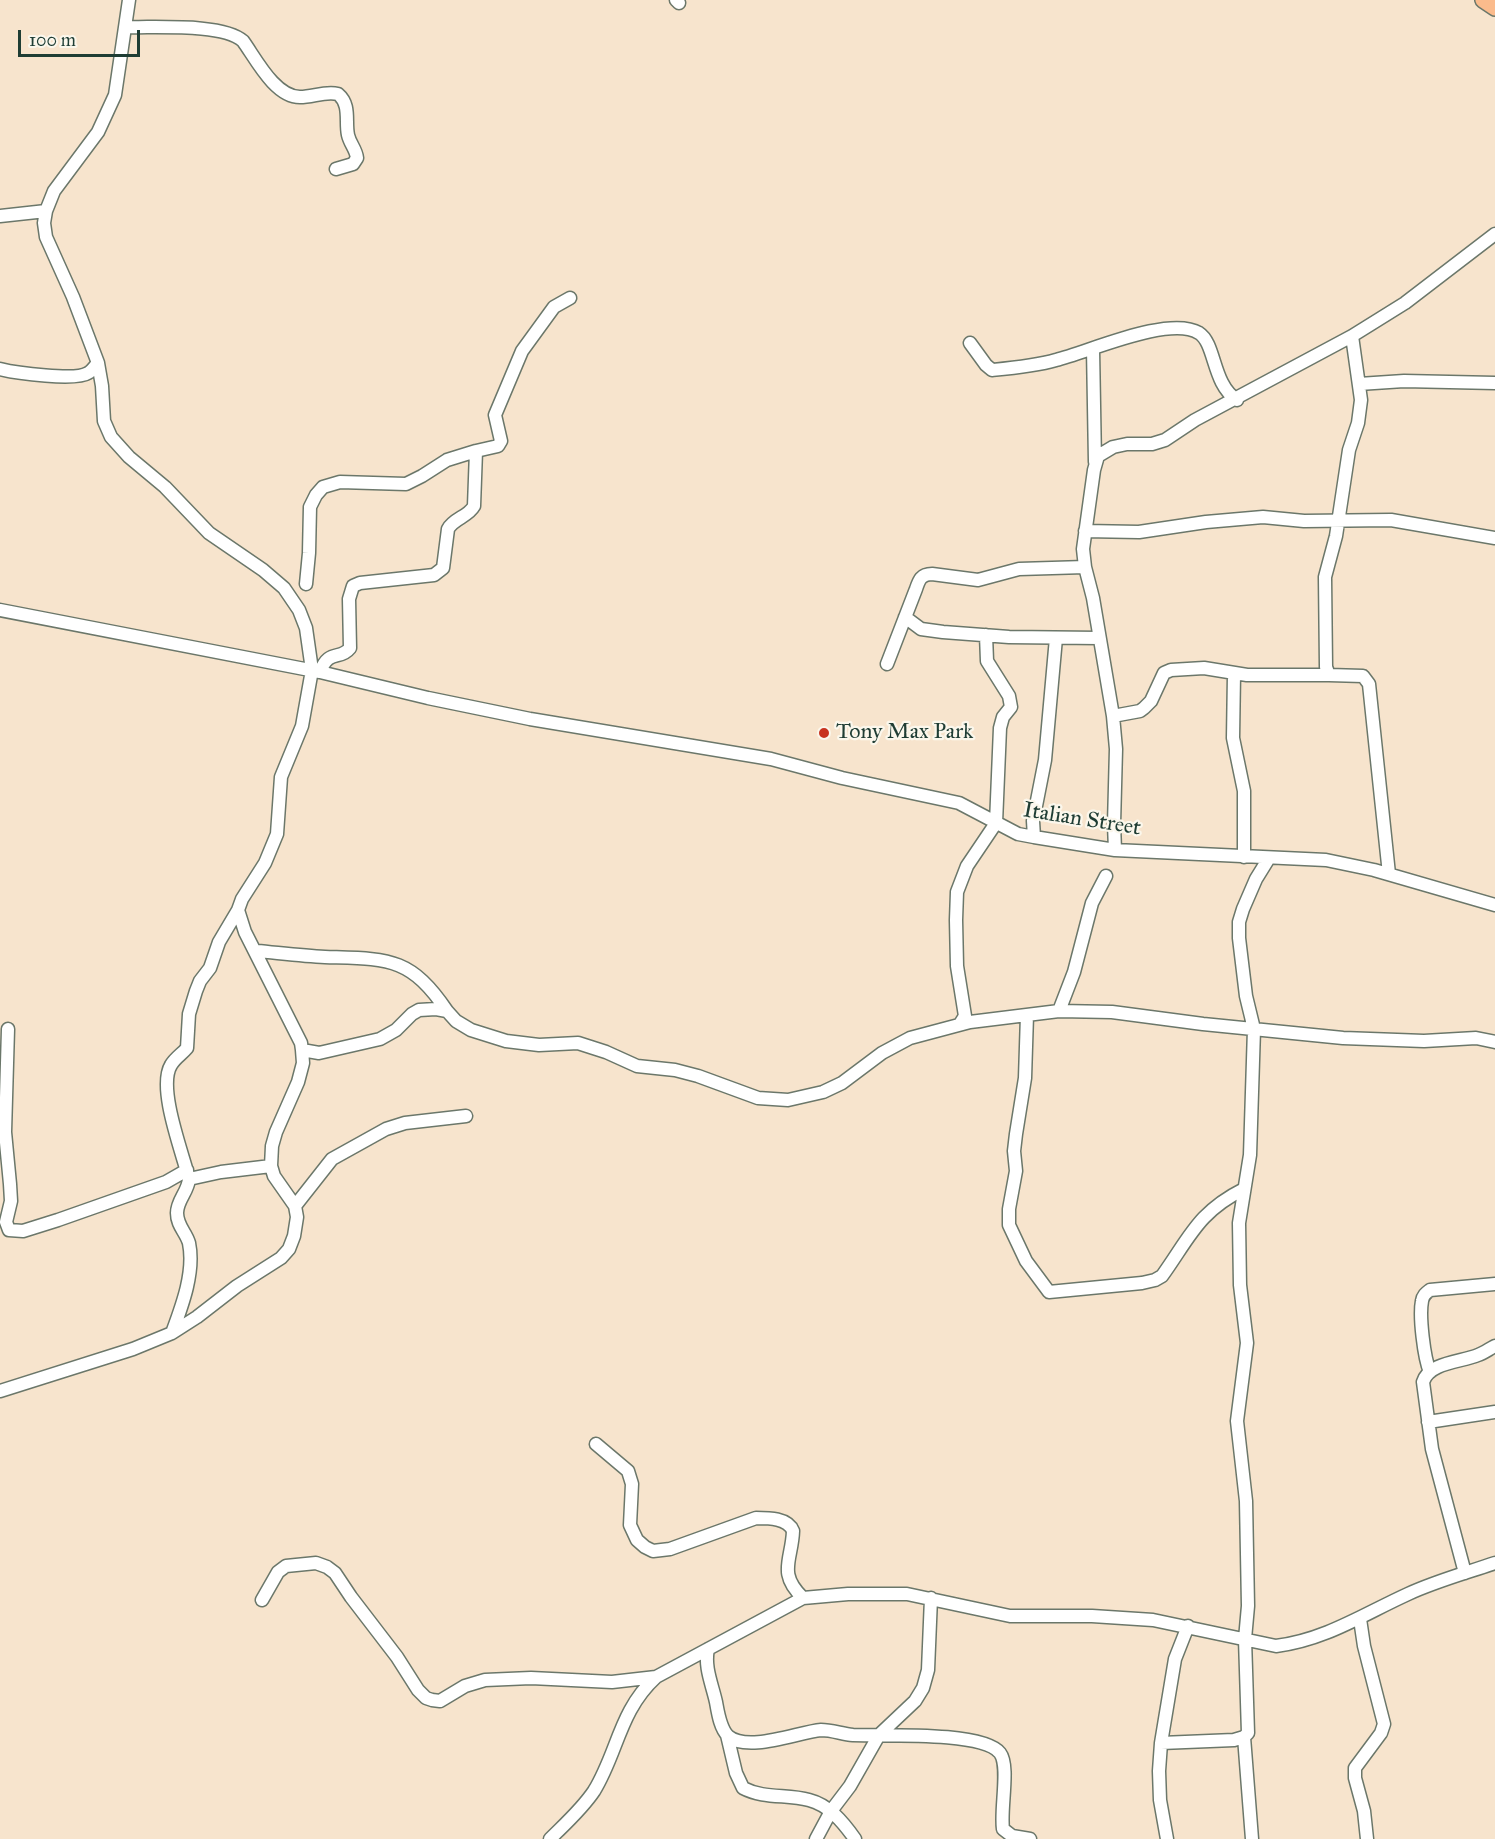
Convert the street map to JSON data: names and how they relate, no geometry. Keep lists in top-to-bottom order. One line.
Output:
{"streets":{"street":["Italian Street"]},"places":["Tony Max Park"],"scale_bar":"100 m"}
